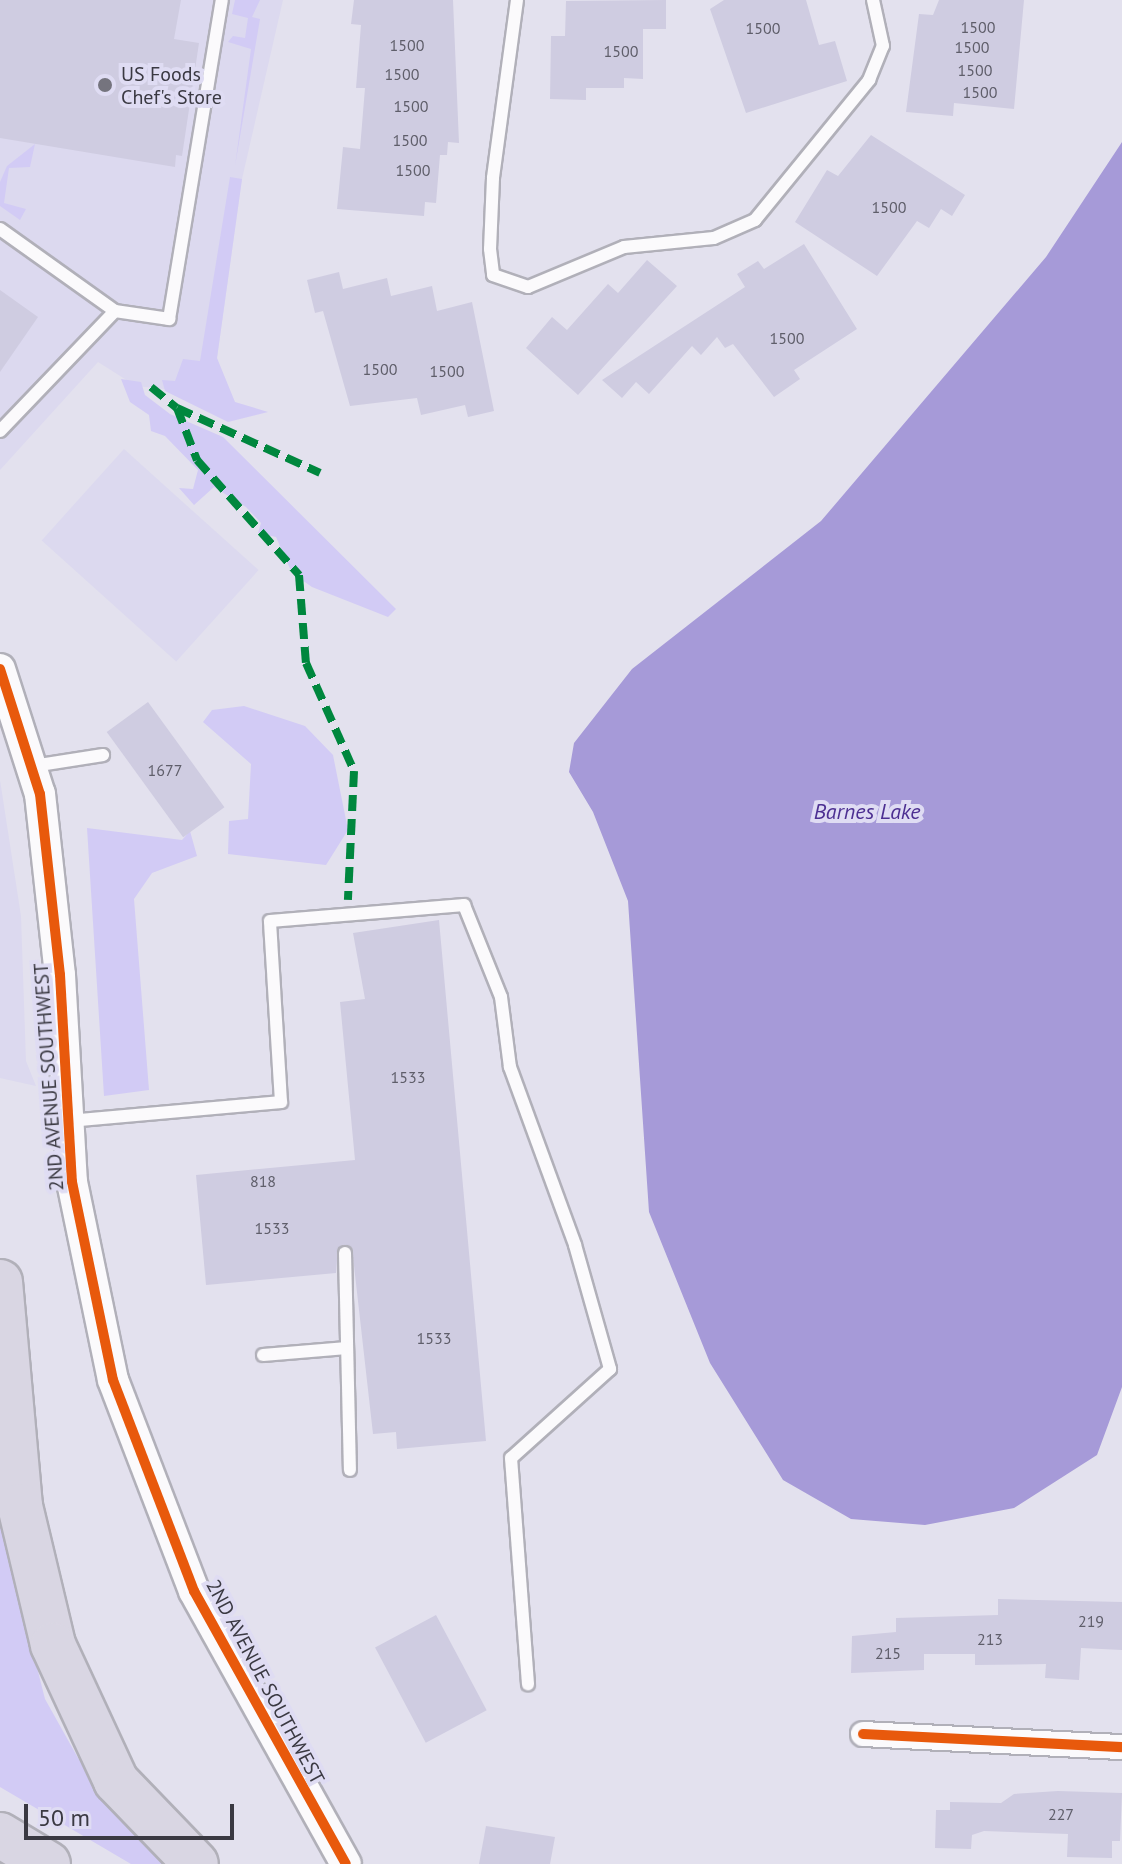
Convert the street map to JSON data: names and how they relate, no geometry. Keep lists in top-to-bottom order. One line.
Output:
{"streets":{"street":["2ND AVENUE SOUTHWEST"]},"water":["Barnes Lake"],"places":["US Foods Chef's Store"],"house_numbers":["1500","1500","1500","1500","1500","1500","1500","1500","1500","1500","1500","1500","1500","1500","1500","1677","1533","818","1533","1533","219","213","215","227"],"scale_bar":"50 m"}
